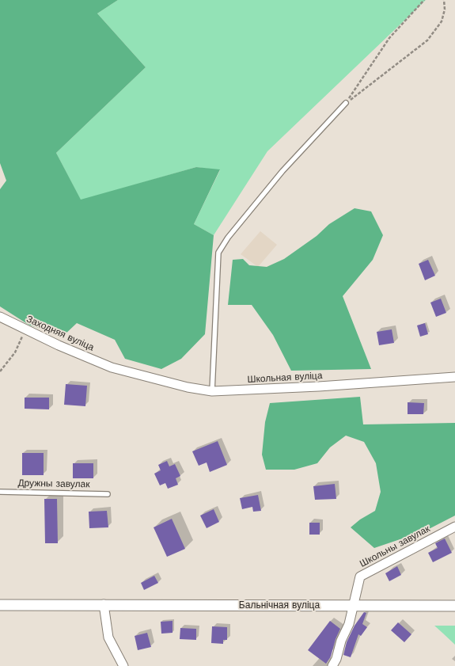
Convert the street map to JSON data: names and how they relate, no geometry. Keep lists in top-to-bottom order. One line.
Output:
{"streets":{"street":["Заходняя вуліца","Школьная вуліца","Школьны завулак","Бальнічная вуліца"],"lane":["Дружны завулак"]},"crossings":[["Заходняя вуліца","Школьная вуліца"],["Школьны завулак","Бальнічная вуліца"]]}
